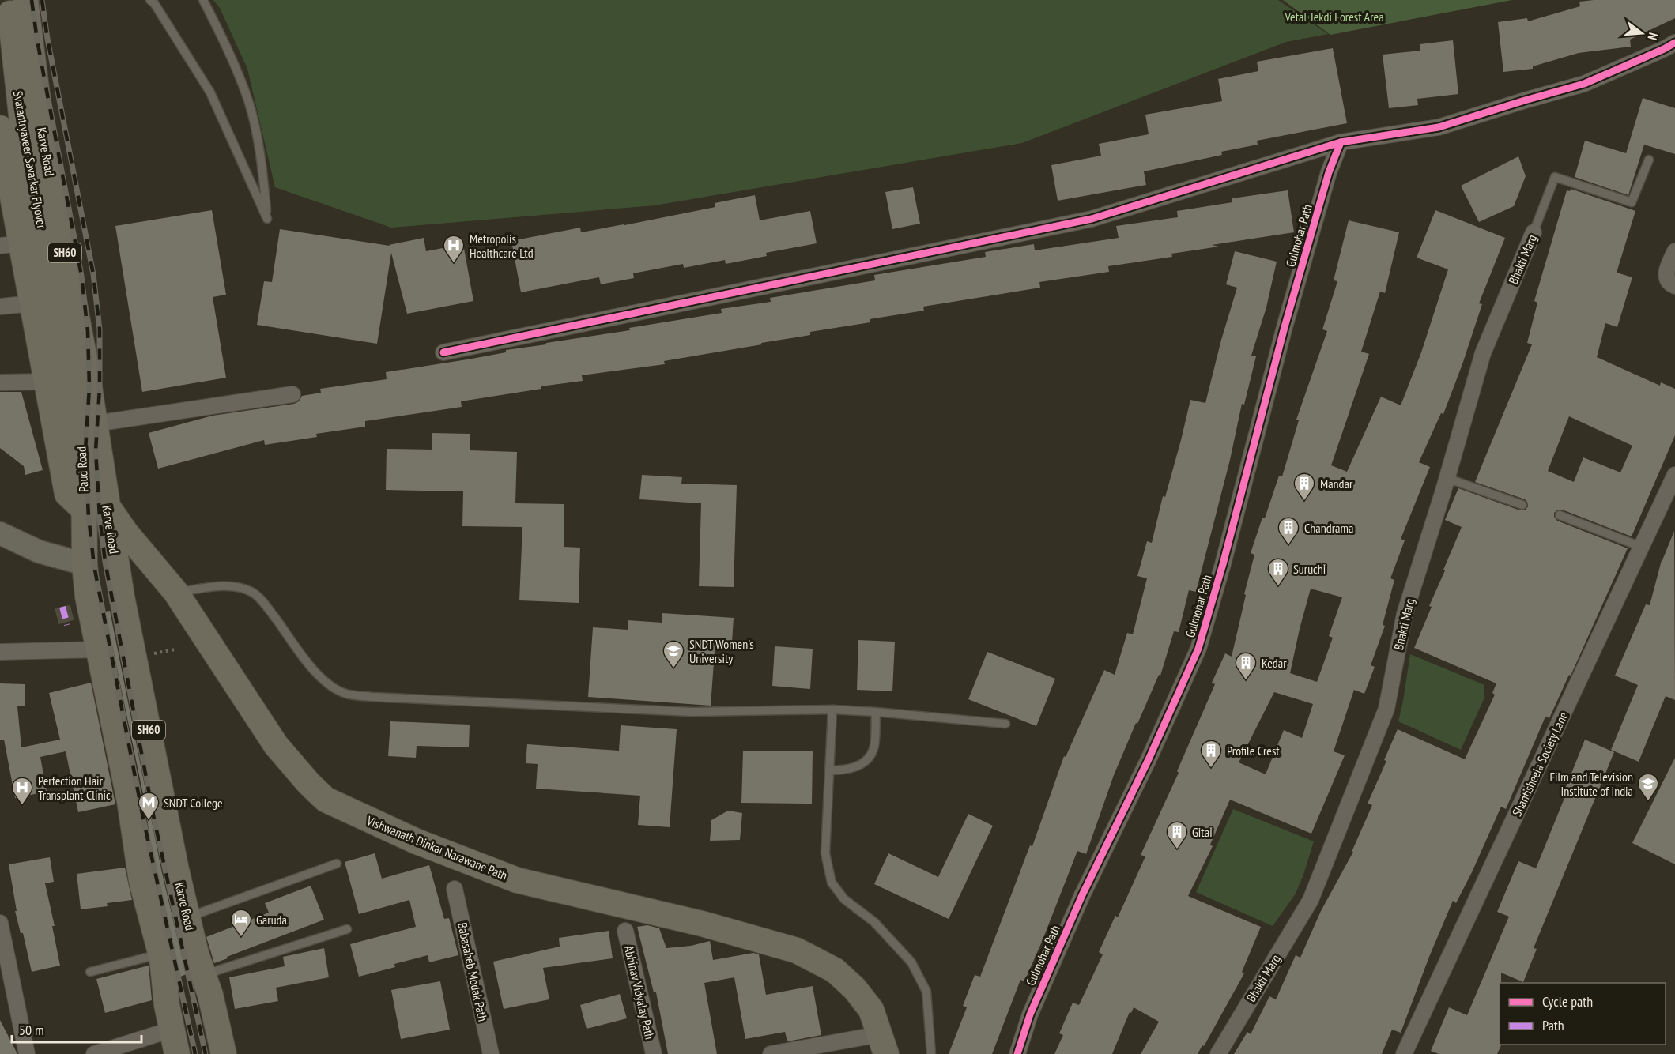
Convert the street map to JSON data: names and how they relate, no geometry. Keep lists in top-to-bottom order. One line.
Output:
{"streets":{"main road":["Karve Road","Svatantryaveer Savarkar Flyover","SH60","Paud Road","Vishwanath Dinkar Narawane Path"],"street":["Gulmohar Path","Bhakti Marg","Shantisheela Society Lane","Babasaheb Modak Path","Abhinav Vidyalay Path"]},"crossings":[["Karve Road","Svatantryaveer Savarkar Flyover"],["Karve Road","Paud Road"],["Karve Road","Vishwanath Dinkar Narawane Path"],["Svatantryaveer Savarkar Flyover","Paud Road"],["Paud Road","Vishwanath Dinkar Narawane Path"]],"parks":["Vetal Tekdi Forest Area"],"places":{"hospital":["Metropolis Healthcare Ltd","Perfection Hair Transplant Clinic"],"building":["Mandar","Chandrama","Suruchi","Kedar","Profile Crest","Gitai"],"school or university":["SNDT Women's University","Film and Television Institute of India"],"metro station":["SNDT College"],"hotel":["Garuda"]},"legend":["Cycle path","Path"],"scale_bar":"50 m","north":"right"}
